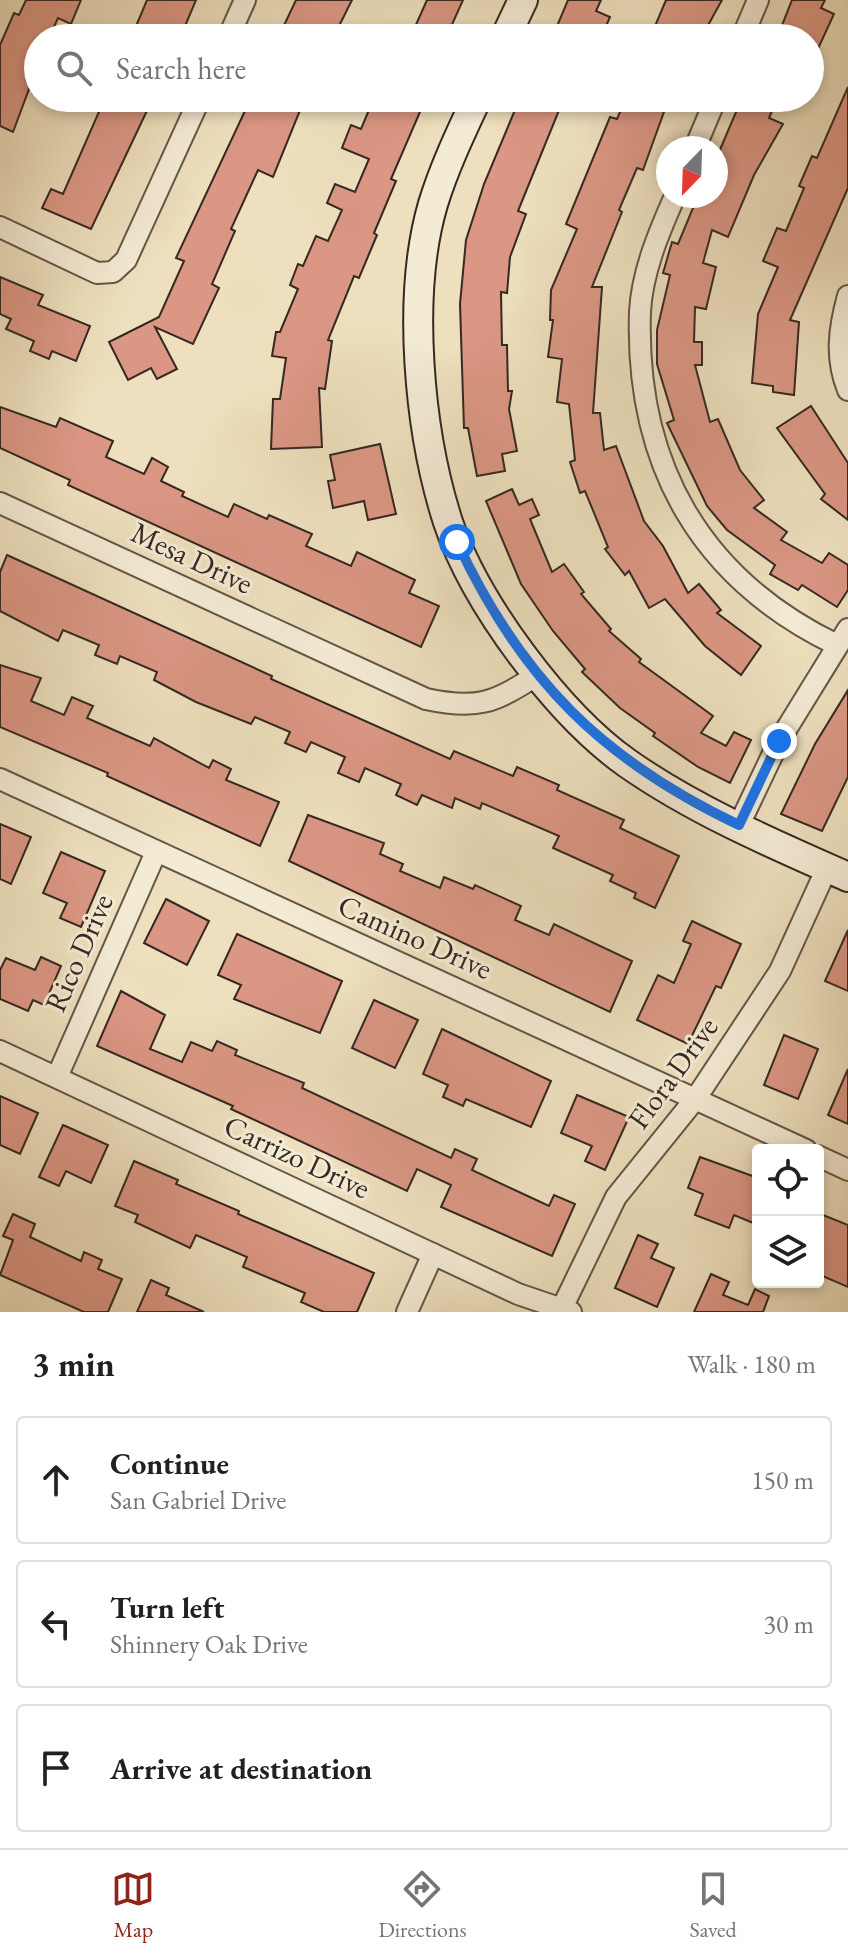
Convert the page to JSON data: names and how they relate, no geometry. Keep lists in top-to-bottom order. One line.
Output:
{"streets":{"street":["Mesa Drive","Camino Drive","Rico Drive","Flora Drive","Carrizo Drive"]},"crossings":[["Camino Drive","Rico Drive"],["Camino Drive","Flora Drive"],["Rico Drive","Carrizo Drive"],["Flora Drive","Carrizo Drive"]],"north":"bottom left","page":{"search":"Search here","heading":["3 min","Walk · 180 m"],"list":[["Continue","San Gabriel Drive","150 m"],["Turn left","Shinnery Oak Drive","30 m"],"Arrive at destination"],"nav":["Map","Directions","Saved"]}}
